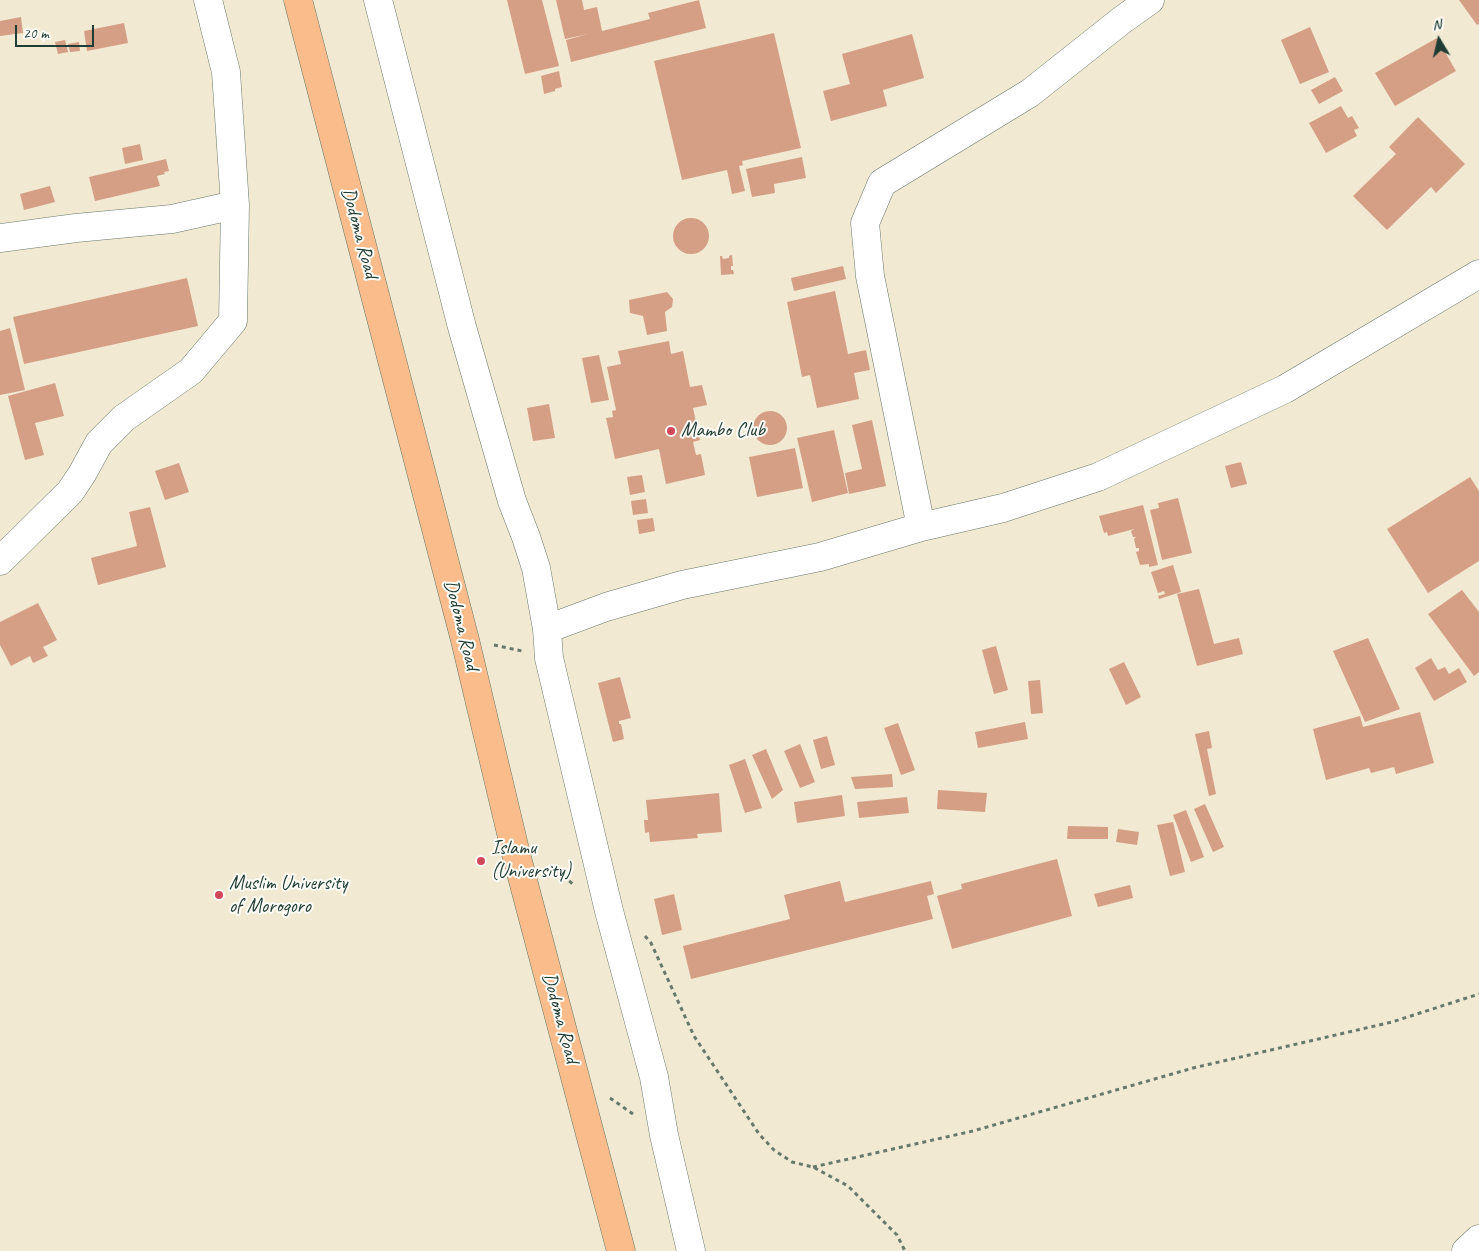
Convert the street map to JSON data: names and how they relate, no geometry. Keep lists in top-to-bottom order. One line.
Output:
{"streets":{"highway":["Dodoma Road"]},"places":["Mambo Club","Islamu (University)","Muslim University of Morogoro"],"scale_bar":"20 m","north":"top"}
